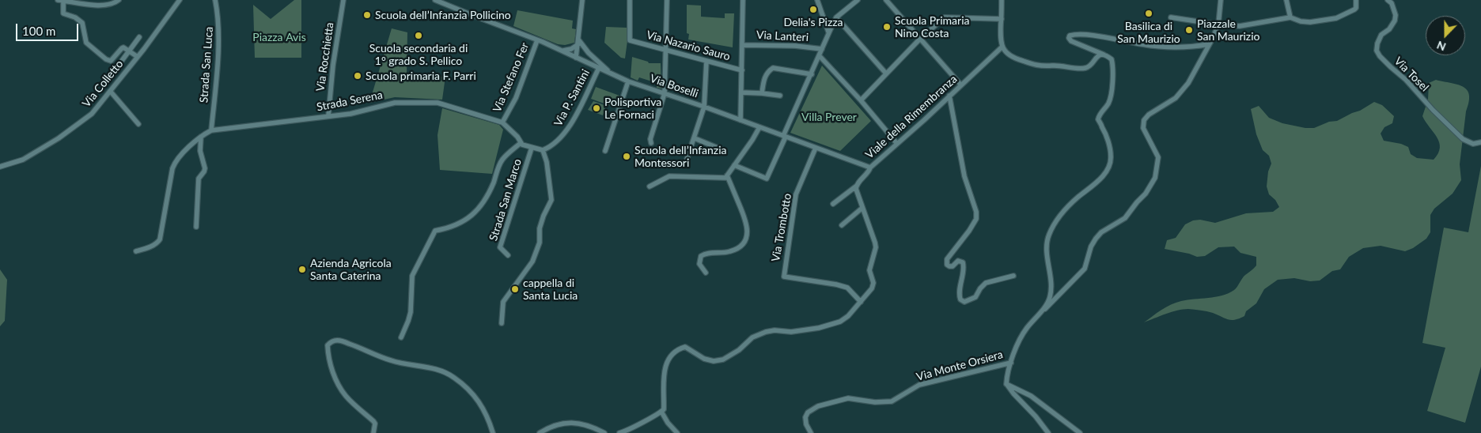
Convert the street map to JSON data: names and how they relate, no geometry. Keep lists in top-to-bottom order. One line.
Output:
{"streets":{"street":["Via Lanteri","Via Nazario Sauro","Via Rocchietta","Strada San Luca","Via Tosel","Via Stefano Fer","Via Colletto","Via Boselli","Via P. Santini","Strada Serena","Viale della Rimembranza","Strada San Marco","Via Trombotto","Via Monte Orsiera"]},"crossings":[["Via Rocchietta","Strada Serena"],["Strada San Luca","Strada Serena"],["Via Stefano Fer","Via Boselli"],["Via Stefano Fer","Strada Serena"],["Via Boselli","Via P. Santini"],["Via Boselli","Viale della Rimembranza"],["Viale della Rimembranza","Via Trombotto"]],"parks":["Piazza Avis","Villa Prever"],"places":["Delia's Pizza","Basilica di San Maurizio","Scuola dell’Infanzia Pollicino","Scuola Primaria Nino Costa","Piazzale San Maurizio","Scuola secondaria di 1° grado S. Pellico","Scuola primaria F. Parri","Polisportiva Le Fornaci","Scuola dell’Infanzia Montessori","Azienda Agricola Santa Caterina","cappella di Santa Lucia"],"scale_bar":"100 m","north":"bottom"}
